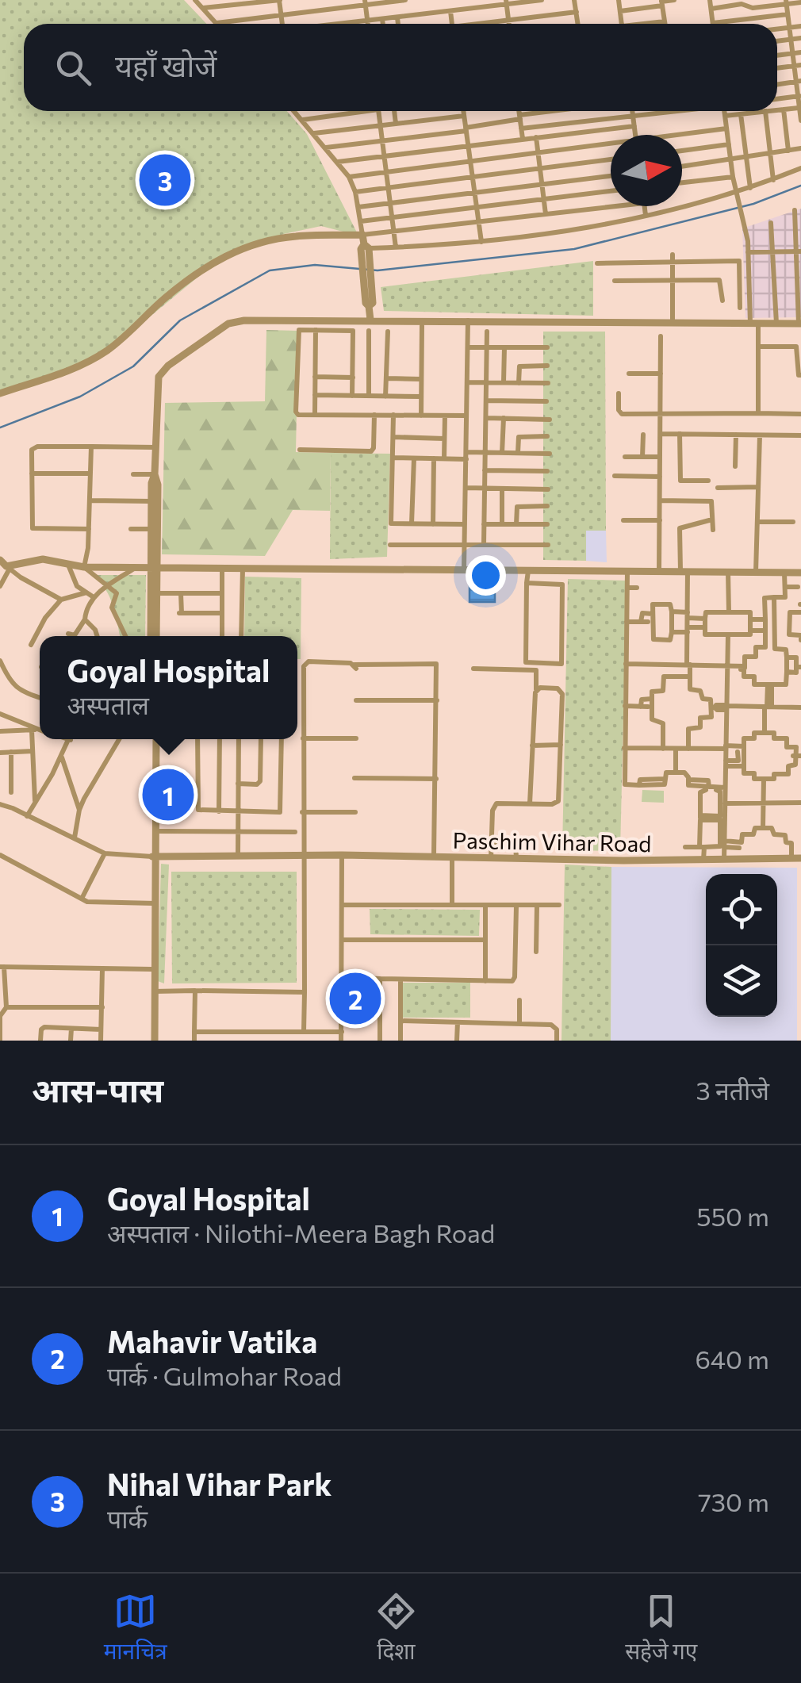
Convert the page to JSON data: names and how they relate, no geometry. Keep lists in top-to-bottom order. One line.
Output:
{"streets":{"street":["Paschim Vihar Road"]},"north":"right","page":{"search":"यहाँ खोजें","pins":["3","1","2"],"popup":["Goyal Hospital","अस्पताल"],"heading":["आस-पास","3 नतीजे"],"list":[{"mark":"1","name":"Goyal Hospital","note":"अस्पताल · Nilothi-Meera Bagh Road","value":"550 m"},{"mark":"2","name":"Mahavir Vatika","note":"पार्क · Gulmohar Road","value":"640 m"},{"mark":"3","name":"Nihal Vihar Park","note":"पार्क","value":"730 m"}],"nav":["मानचित्र","दिशा","सहेजे गए"]}}
